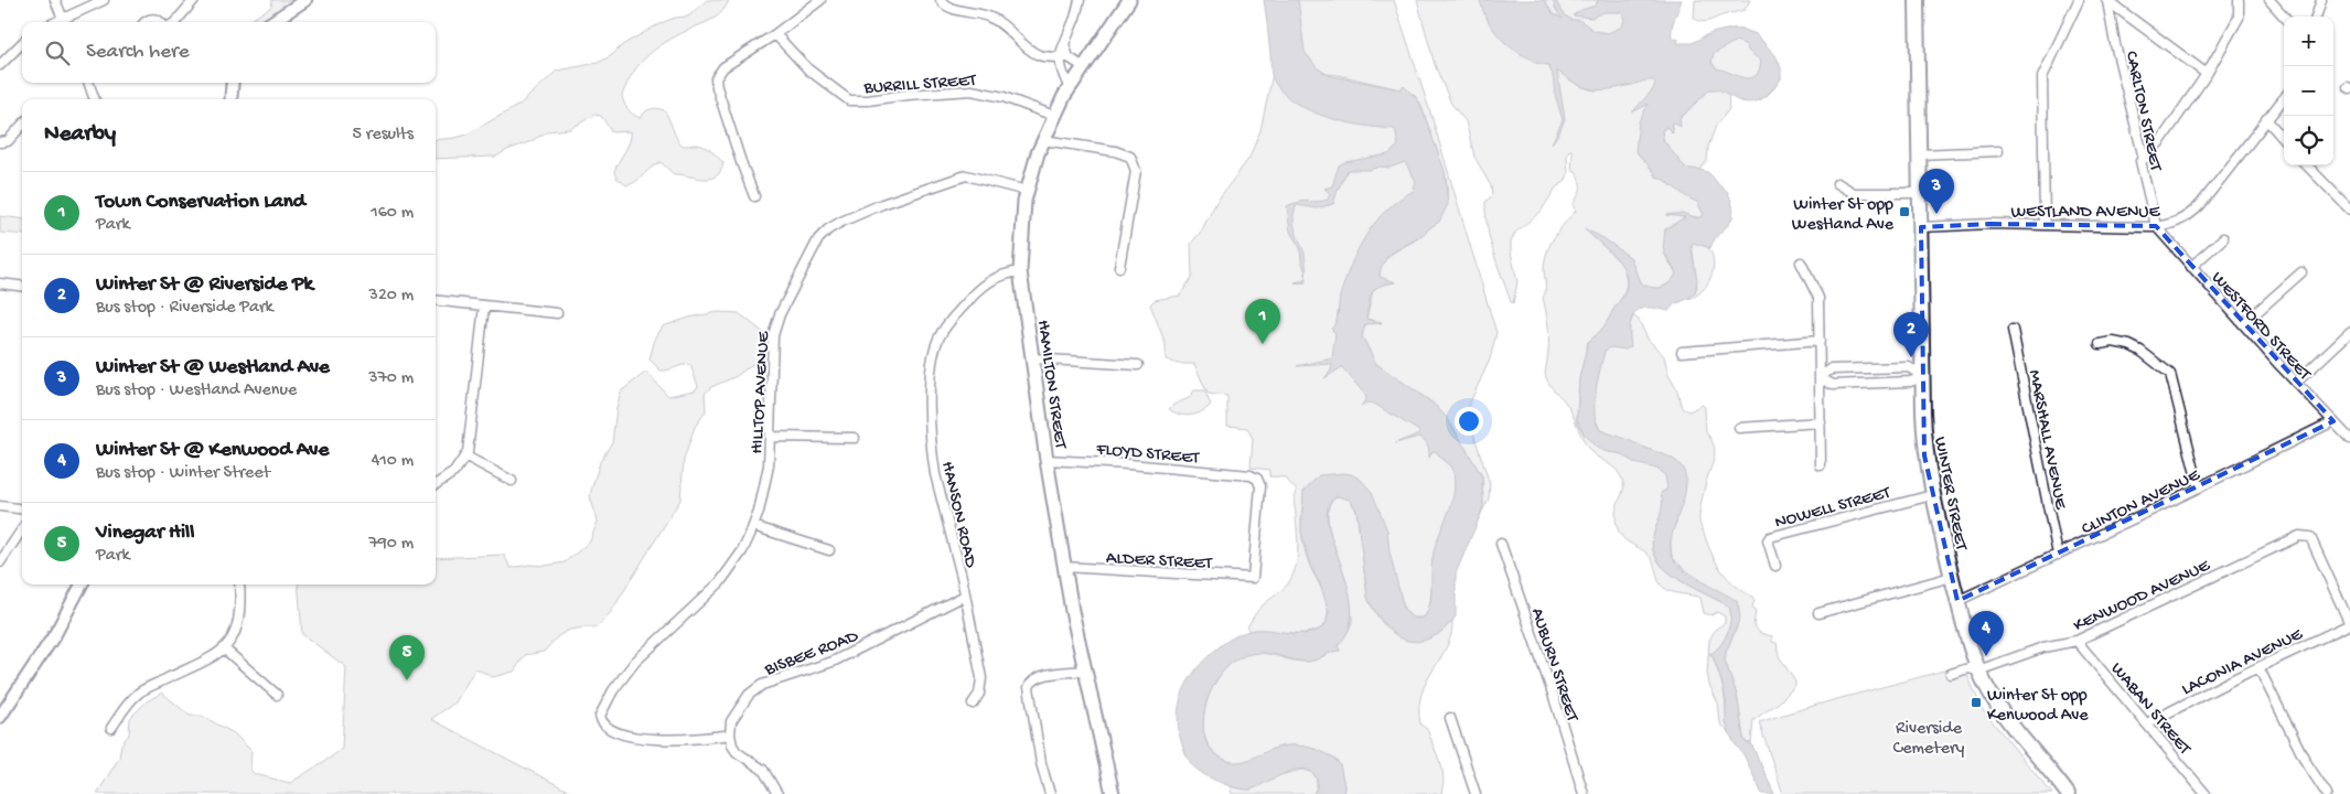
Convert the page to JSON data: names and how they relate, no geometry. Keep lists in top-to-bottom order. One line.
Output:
{"streets":{"main road":["HAMILTON STREET","WINTER STREET"],"street":["BURRILL STREET","CARLTON STREET","WESTLAND AVENUE","WESTFORD STREET","HILLTOP AVENUE","MARSHALL AVENUE","FLOYD STREET","CLINTON AVENUE","NOWELL STREET","HANSON ROAD","ALDER STREET","KENWOOD AVENUE","BISBEE ROAD","LACONIA AVENUE","AUBURN STREET","WABAN STREET"]},"crossings":[["BURRILL STREET","HAMILTON STREET"],["CARLTON STREET","WESTLAND AVENUE"],["CARLTON STREET","WESTFORD STREET"],["WESTLAND AVENUE","WESTFORD STREET"],["WESTLAND AVENUE","WINTER STREET"],["WESTFORD STREET","CLINTON AVENUE"],["HAMILTON STREET","HILLTOP AVENUE"],["HAMILTON STREET","FLOYD STREET"],["HAMILTON STREET","HANSON ROAD"],["HAMILTON STREET","ALDER STREET"],["HILLTOP AVENUE","BISBEE ROAD"],["MARSHALL AVENUE","CLINTON AVENUE"],["FLOYD STREET","ALDER STREET"],["WINTER STREET","CLINTON AVENUE"],["WINTER STREET","NOWELL STREET"],["WINTER STREET","KENWOOD AVENUE"],["HANSON ROAD","BISBEE ROAD"],["KENWOOD AVENUE","LACONIA AVENUE"],["KENWOOD AVENUE","WABAN STREET"],["LACONIA AVENUE","WABAN STREET"]],"parks":["Riverside Cemetery"],"places":{"transit":["Winter St opp Westland Ave","Winter St opp Kenwood Ave"]},"page":{"map_buttons":["+","−"],"search":"Search here","heading":["Nearby","5 results"],"pins":["3","1","2","4","5"],"list":[{"mark":"1","name":"Town Conservation Land","note":"Park","value":"160 m"},{"mark":"2","name":"Winter St @ Riverside Pk","note":"Bus stop · Riverside Park","value":"320 m"},{"mark":"3","name":"Winter St @ Westland Ave","note":"Bus stop · Westland Avenue","value":"370 m"},{"mark":"4","name":"Winter St @ Kenwood Ave","note":"Bus stop · Winter Street","value":"410 m"},{"mark":"5","name":"Vinegar Hill","note":"Park","value":"790 m"}]}}
